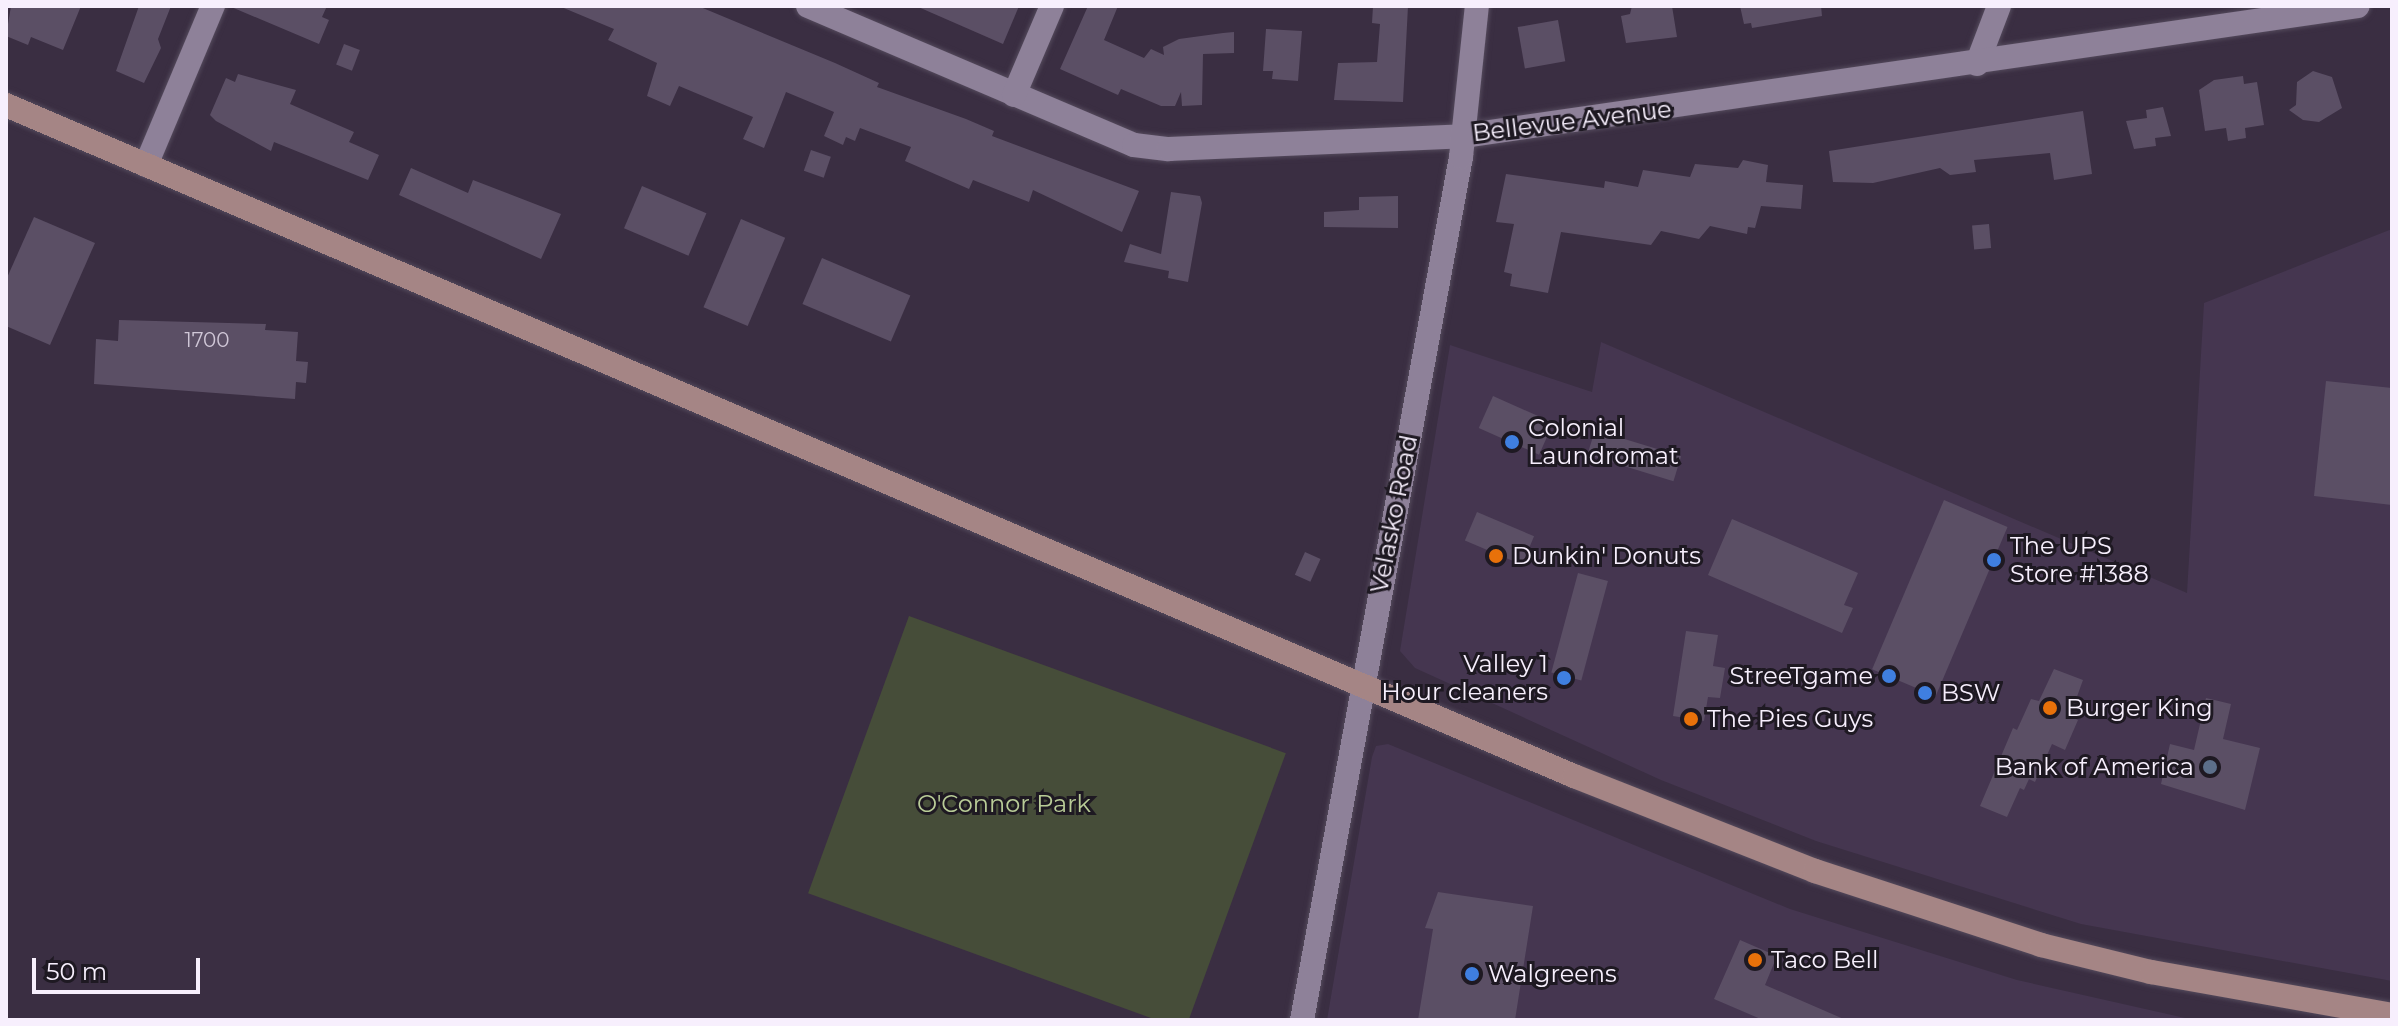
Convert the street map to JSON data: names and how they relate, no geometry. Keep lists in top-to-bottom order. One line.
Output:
{"streets":{"street":["Bellevue Avenue","Velasko Road"]},"crossings":[["Bellevue Avenue","Velasko Road"]],"parks":["O'Connor Park"],"places":["Colonial Laundromat","Dunkin' Donuts","The UPS Store #1388","StreeTgame","Valley 1 Hour cleaners","BSW","Burger King","The Pies Guys","Bank of America","Taco Bell","Walgreens"],"house_numbers":["1700"],"scale_bar":"50 m"}
